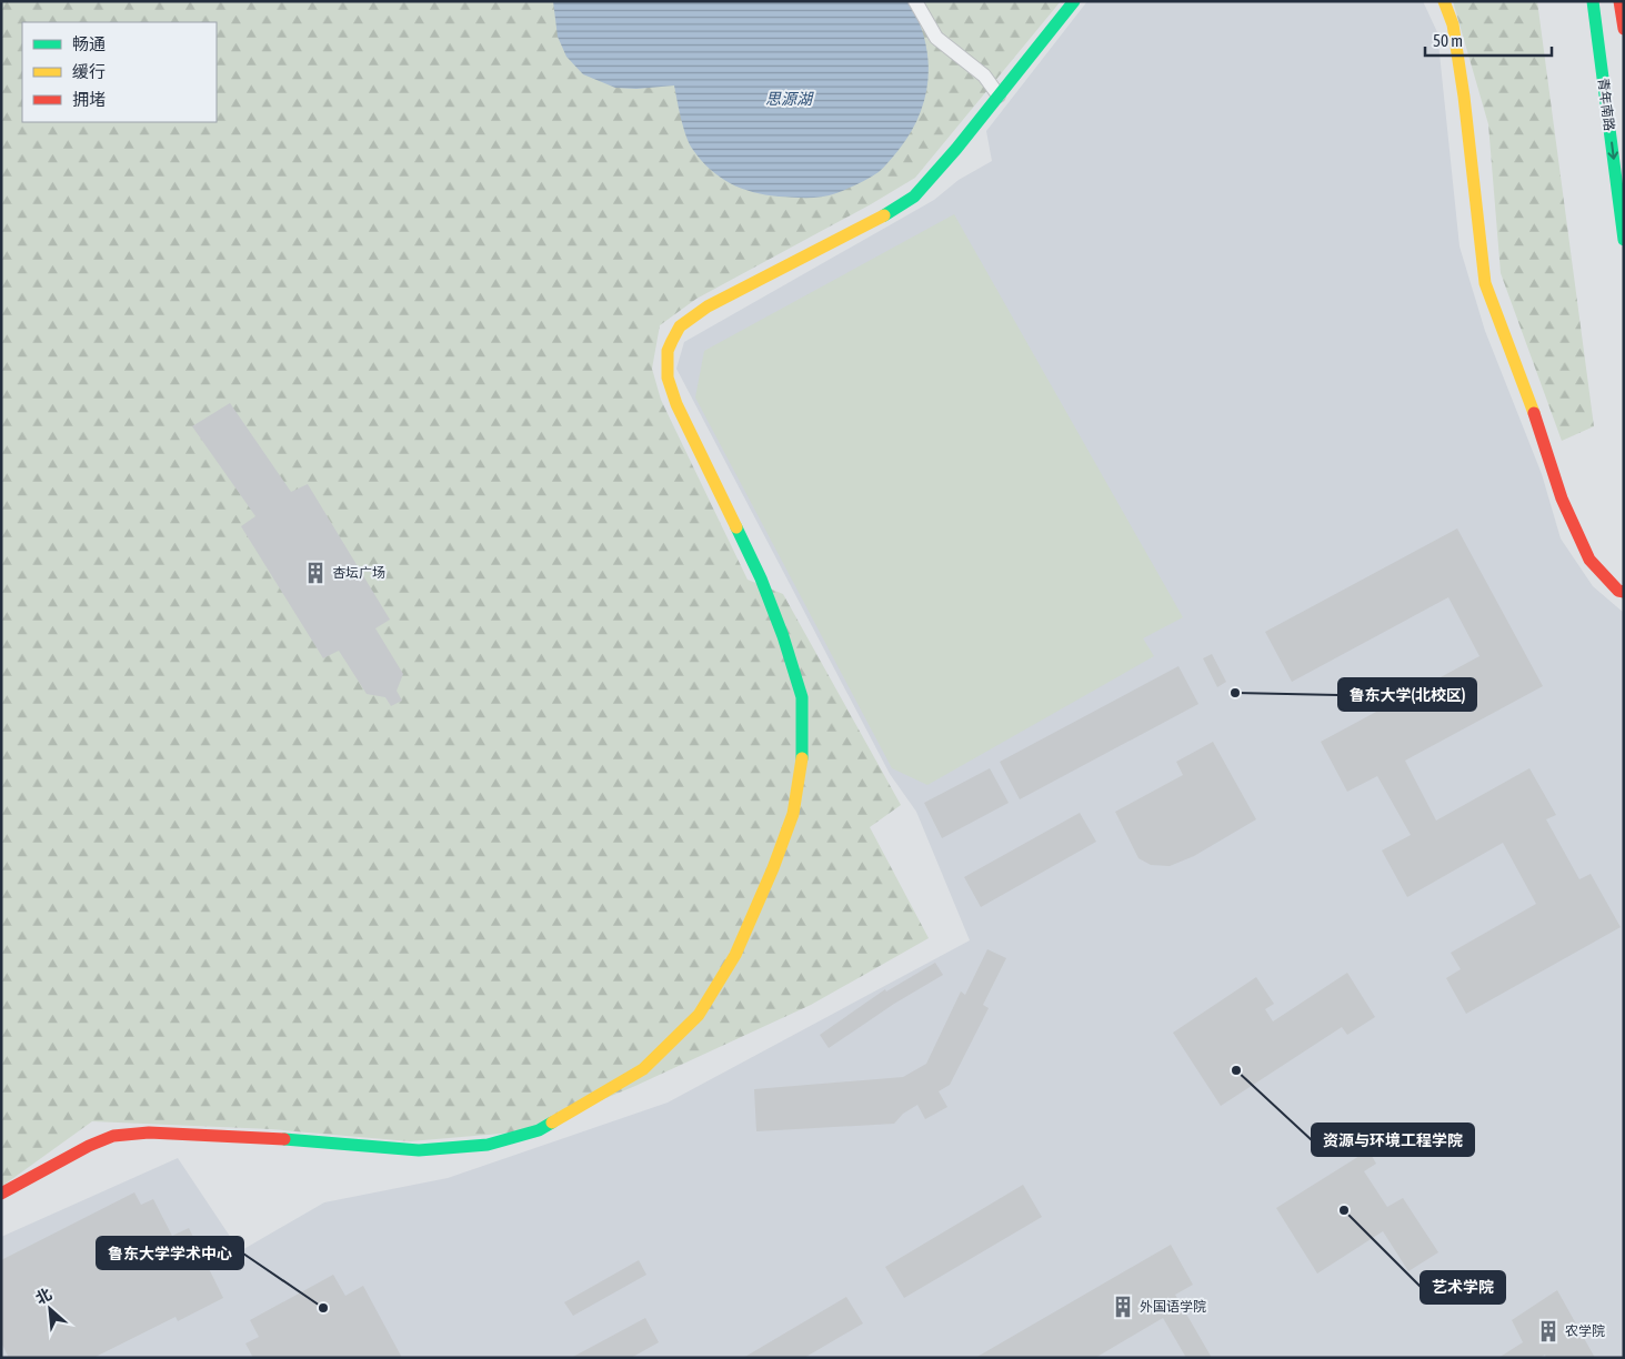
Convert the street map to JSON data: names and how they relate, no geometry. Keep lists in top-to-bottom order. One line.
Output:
{"streets":{"street":["青年南路"]},"one_way":["青年南路"],"water":["思源湖"],"places":{"building":["杏坛广场","外国语学院","农学院"],"other":["鲁东大学(北校区)","资源与环境工程学院","艺术学院","鲁东大学学术中心"]},"legend":["畅通","缓行","拥堵"],"scale_bar":"50 m","north":"top left"}
